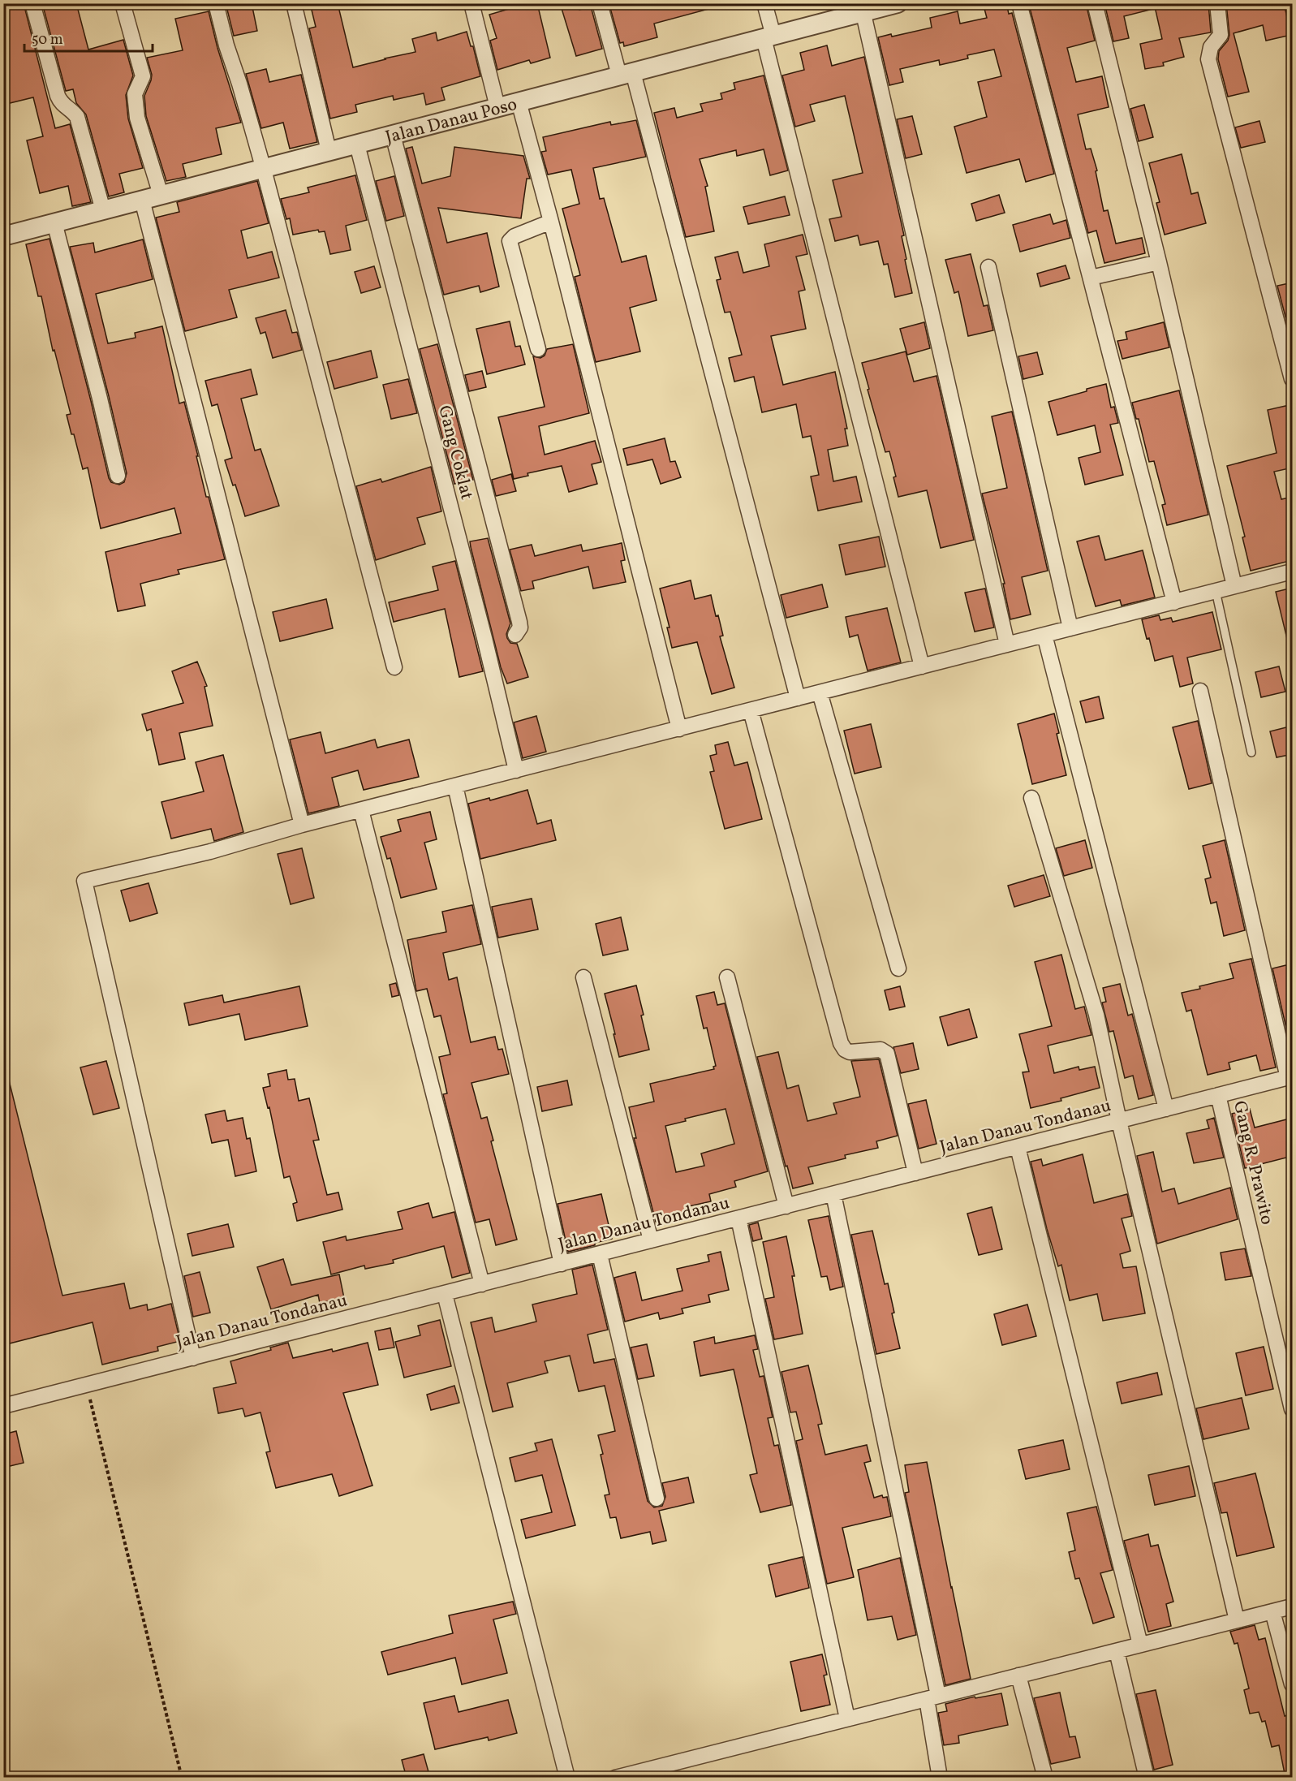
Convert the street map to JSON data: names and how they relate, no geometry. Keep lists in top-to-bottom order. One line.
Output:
{"streets":{"street":["Jalan Danau Poso","Gang Coklat","Jalan Danau Tondanau","Gang R. Prawito"]},"crossings":[["Jalan Danau Poso","Gang Coklat"],["Jalan Danau Tondanau","Gang R. Prawito"]],"scale_bar":"50 m"}
